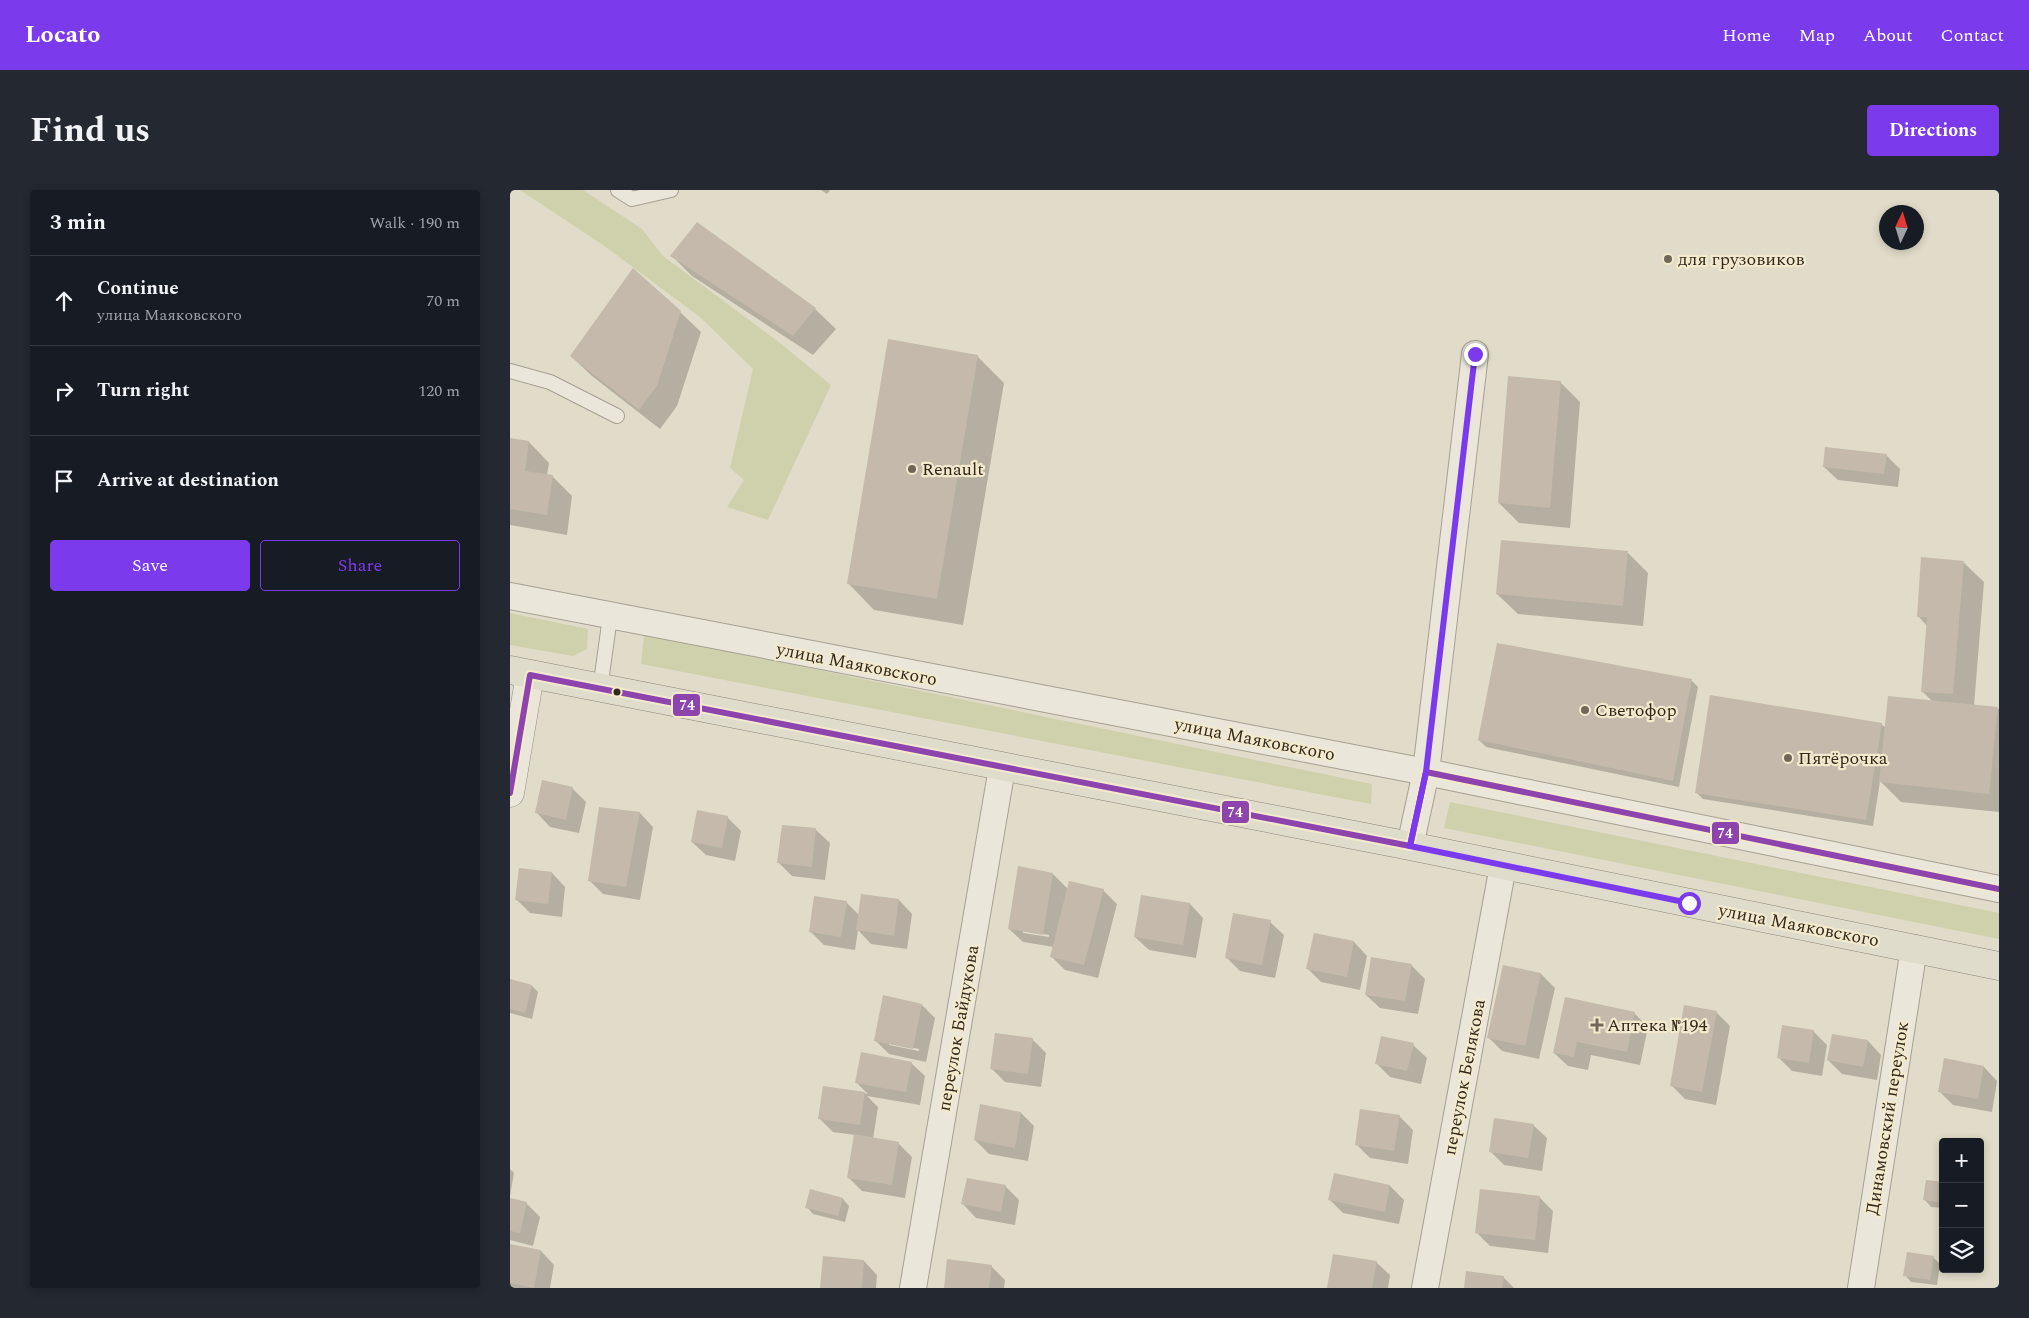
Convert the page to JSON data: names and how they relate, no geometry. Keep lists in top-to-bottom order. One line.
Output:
{"streets":{"main road":["улица Маяковского"],"street":["переулок Байдукова","переулок Белякова","Динамовский переулок"]},"crossings":[["улица Маяковского","переулок Байдукова"],["улица Маяковского","переулок Белякова"],["улица Маяковского","Динамовский переулок"]],"places":{"other":["для грузовиков","Renault","Светофор","Пятёрочка"],"health":["Аптека №194"]},"lines":["transit line 74"],"north":"top","page":{"header":"Locato","nav":["Home","Map","About","Contact"],"title":"Find us","buttons":["Directions",["Save","Share"]],"heading":["3 min","Walk · 190 m"],"list":[["Continue","улица Маяковского","70 m"],["Turn right","120 m"],"Arrive at destination"],"map_buttons":["+","−"]}}
